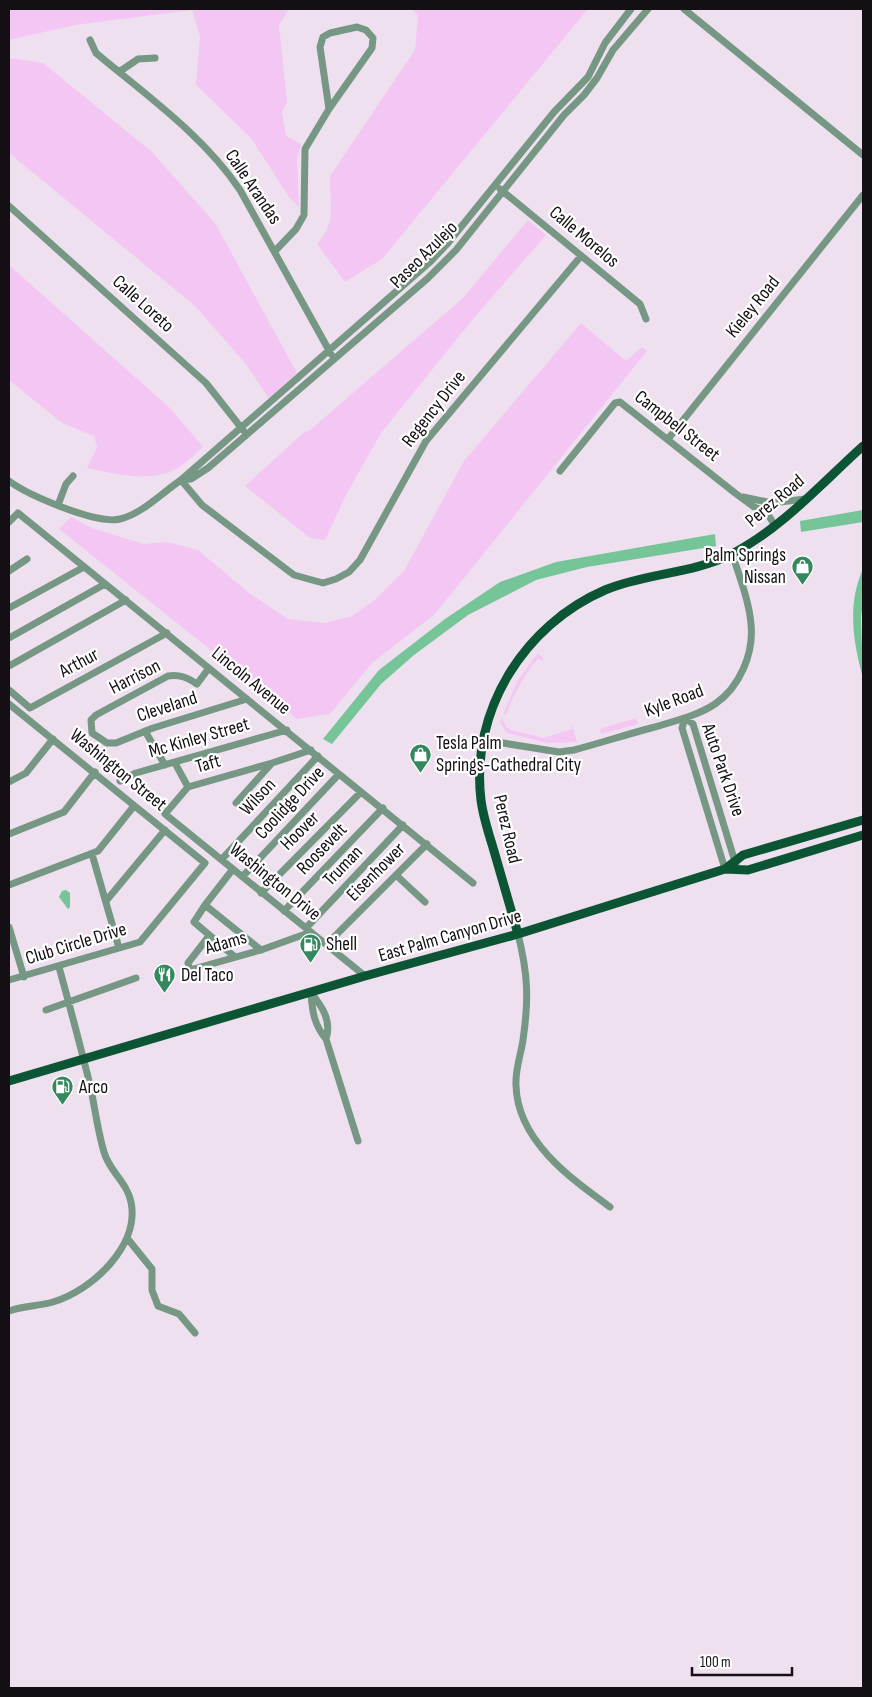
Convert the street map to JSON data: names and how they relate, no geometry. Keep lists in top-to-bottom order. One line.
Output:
{"streets":{"main road":["Perez Road","East Palm Canyon Drive"],"street":["Calle Arandas","Calle Morelos","Paseo Azulejo","Calle Loreto","Kieley Road","Regency Drive","Campbell Street","Arthur","Harrison","Lincoln Avenue","Kyle Road","Cleveland","Mc Kinley Street","Taft","Washington Street","Auto Park Drive","Wilson","Coolidge Drive","Hoover","Roosevelt","Truman","Eisenhower","Washington Drive","Adams","Club Circle Drive"]},"crossings":[["Calle Arandas","Paseo Azulejo"],["Calle Morelos","Paseo Azulejo"],["Calle Morelos","Regency Drive"],["Paseo Azulejo","Calle Loreto"],["Paseo Azulejo","Regency Drive"],["Kieley Road","Campbell Street"],["Campbell Street","Perez Road"],["Perez Road","Kyle Road"],["Perez Road","East Palm Canyon Drive"],["Arthur","Lincoln Avenue"],["Harrison","Lincoln Avenue"],["Harrison","Cleveland"],["Lincoln Avenue","Cleveland"],["Lincoln Avenue","Mc Kinley Street"],["Lincoln Avenue","Taft"],["Lincoln Avenue","Wilson"],["Lincoln Avenue","Coolidge Drive"],["Lincoln Avenue","Hoover"],["Lincoln Avenue","Roosevelt"],["Lincoln Avenue","Truman"],["Lincoln Avenue","Eisenhower"],["Kyle Road","Auto Park Drive"],["Taft","Washington Drive"],["Washington Street","Club Circle Drive"],["Auto Park Drive","East Palm Canyon Drive"],["Wilson","Washington Drive"],["Coolidge Drive","Washington Drive"],["Hoover","Washington Drive"],["Roosevelt","Washington Drive"],["Truman","Washington Drive"],["Truman","Adams"],["Eisenhower","Washington Drive"],["Washington Drive","East Palm Canyon Drive"],["Washington Drive","Adams"]],"places":{"shop":["Palm Springs Nissan","Tesla Palm Springs-Cathedral City"],"fuel station":["Shell","Arco"],"restaurant":["Del Taco"]},"scale_bar":"100 m"}
